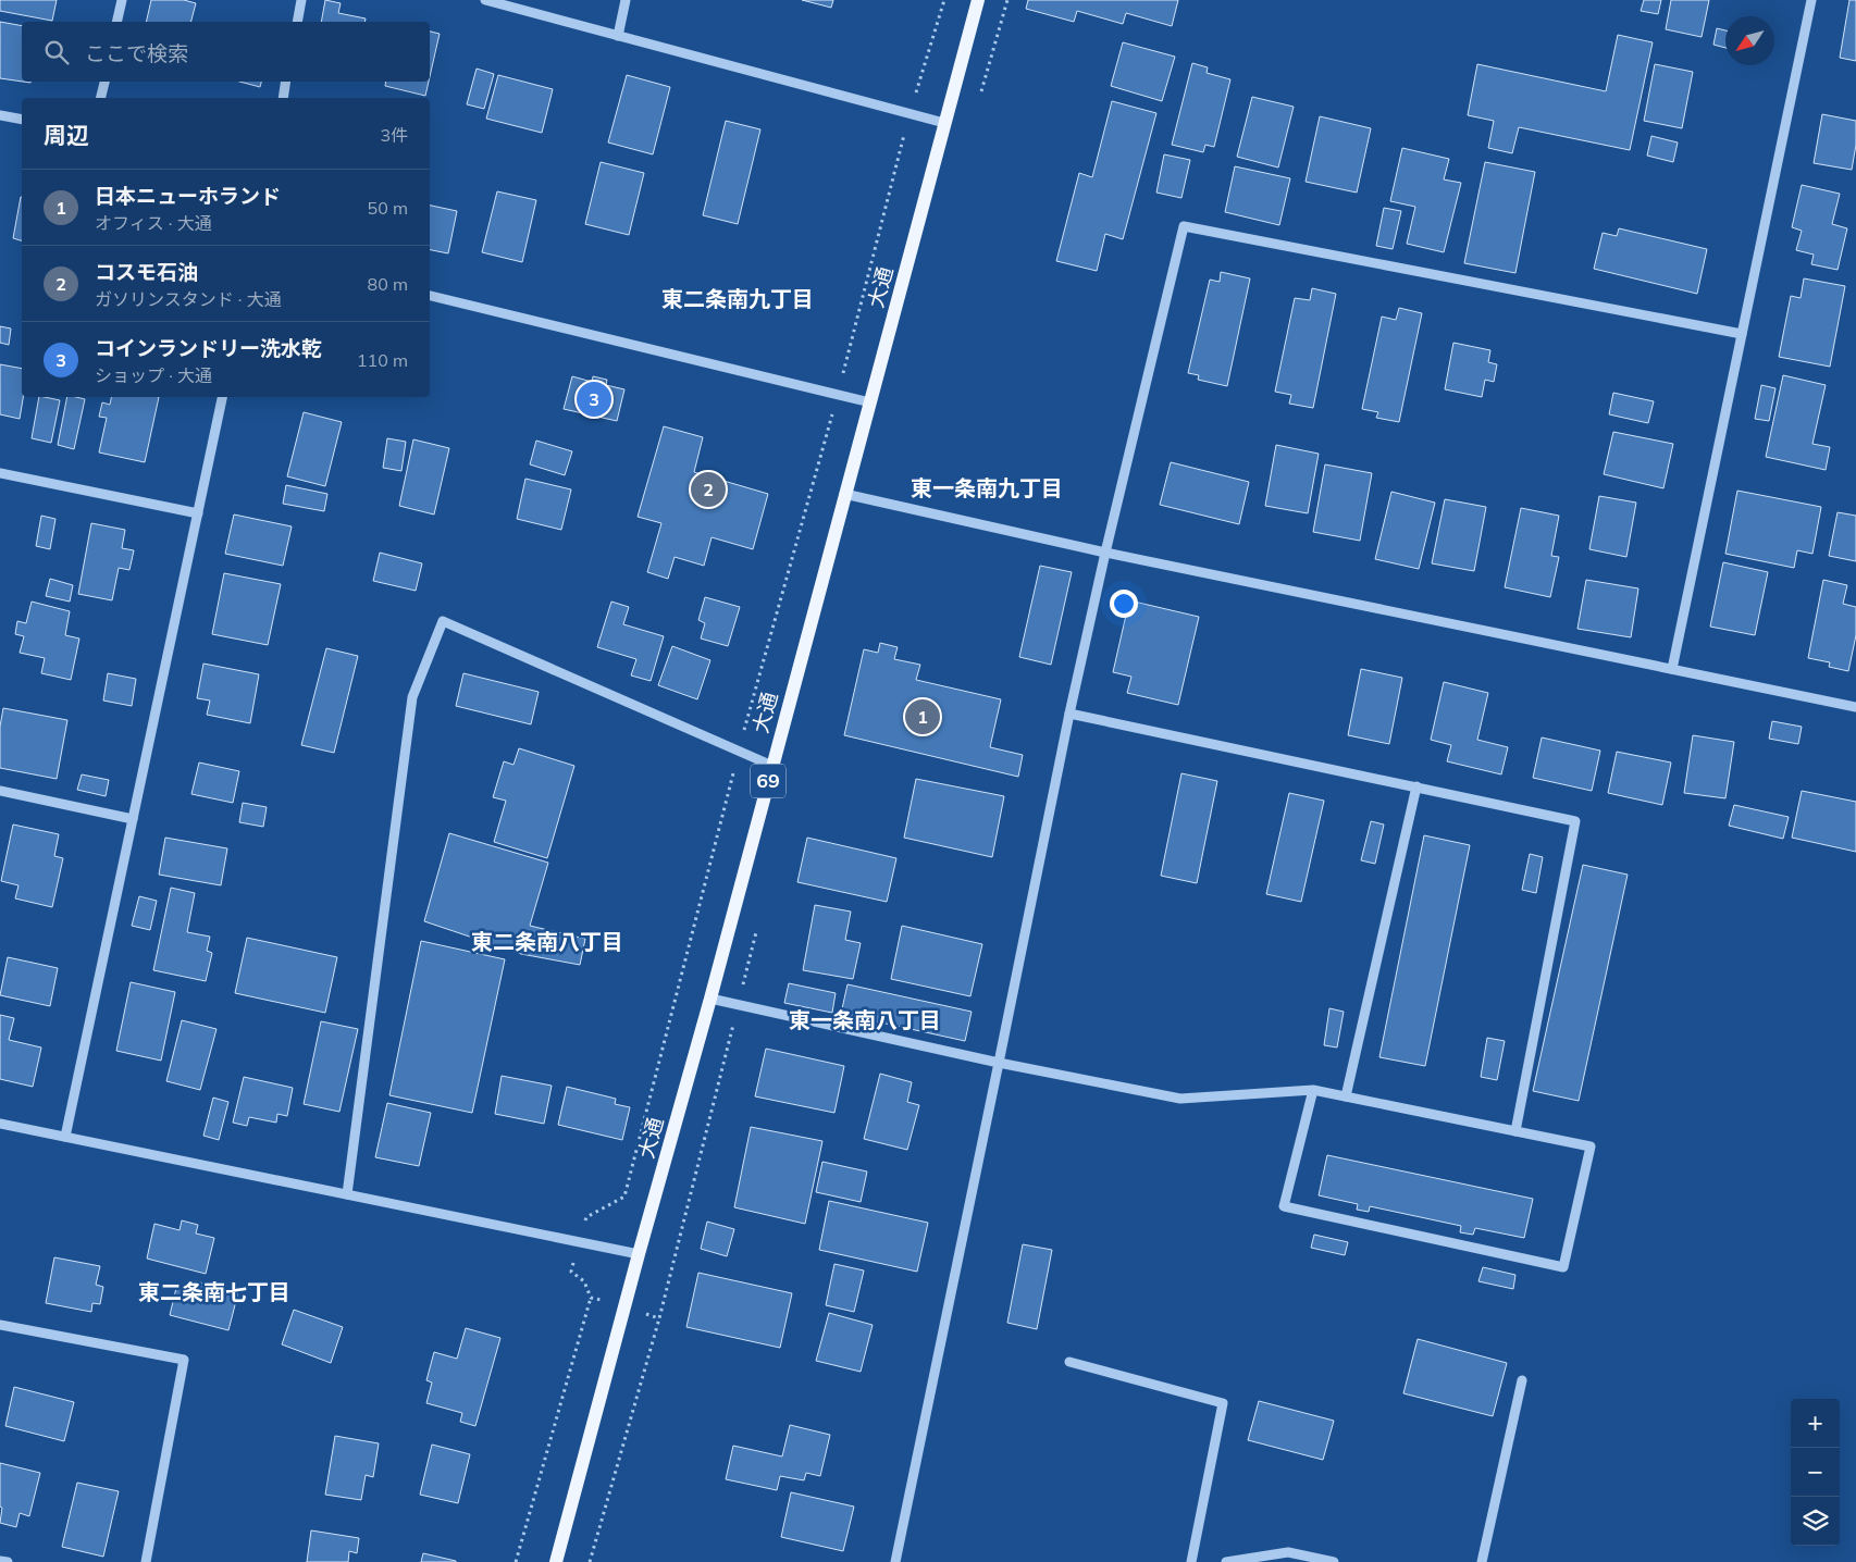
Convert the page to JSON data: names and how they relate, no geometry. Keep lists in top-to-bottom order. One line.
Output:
{"streets":{"main road":["大通","69"]},"districts":["東二条南九丁目","東一条南九丁目","東二条南八丁目","東一条南八丁目","東二条南七丁目"],"north":"bottom left","page":{"search":"ここで検索","heading":["周辺","3件"],"list":[{"mark":"1","name":"日本ニューホランド","note":"オフィス · 大通","value":"50 m"},{"mark":"2","name":"コスモ石油","note":"ガソリンスタンド · 大通","value":"80 m"},{"mark":"3","name":"コインランドリー洗水乾","note":"ショップ · 大通","value":"110 m"}],"pins":["3","2","1"],"map_buttons":["+","−"]}}
